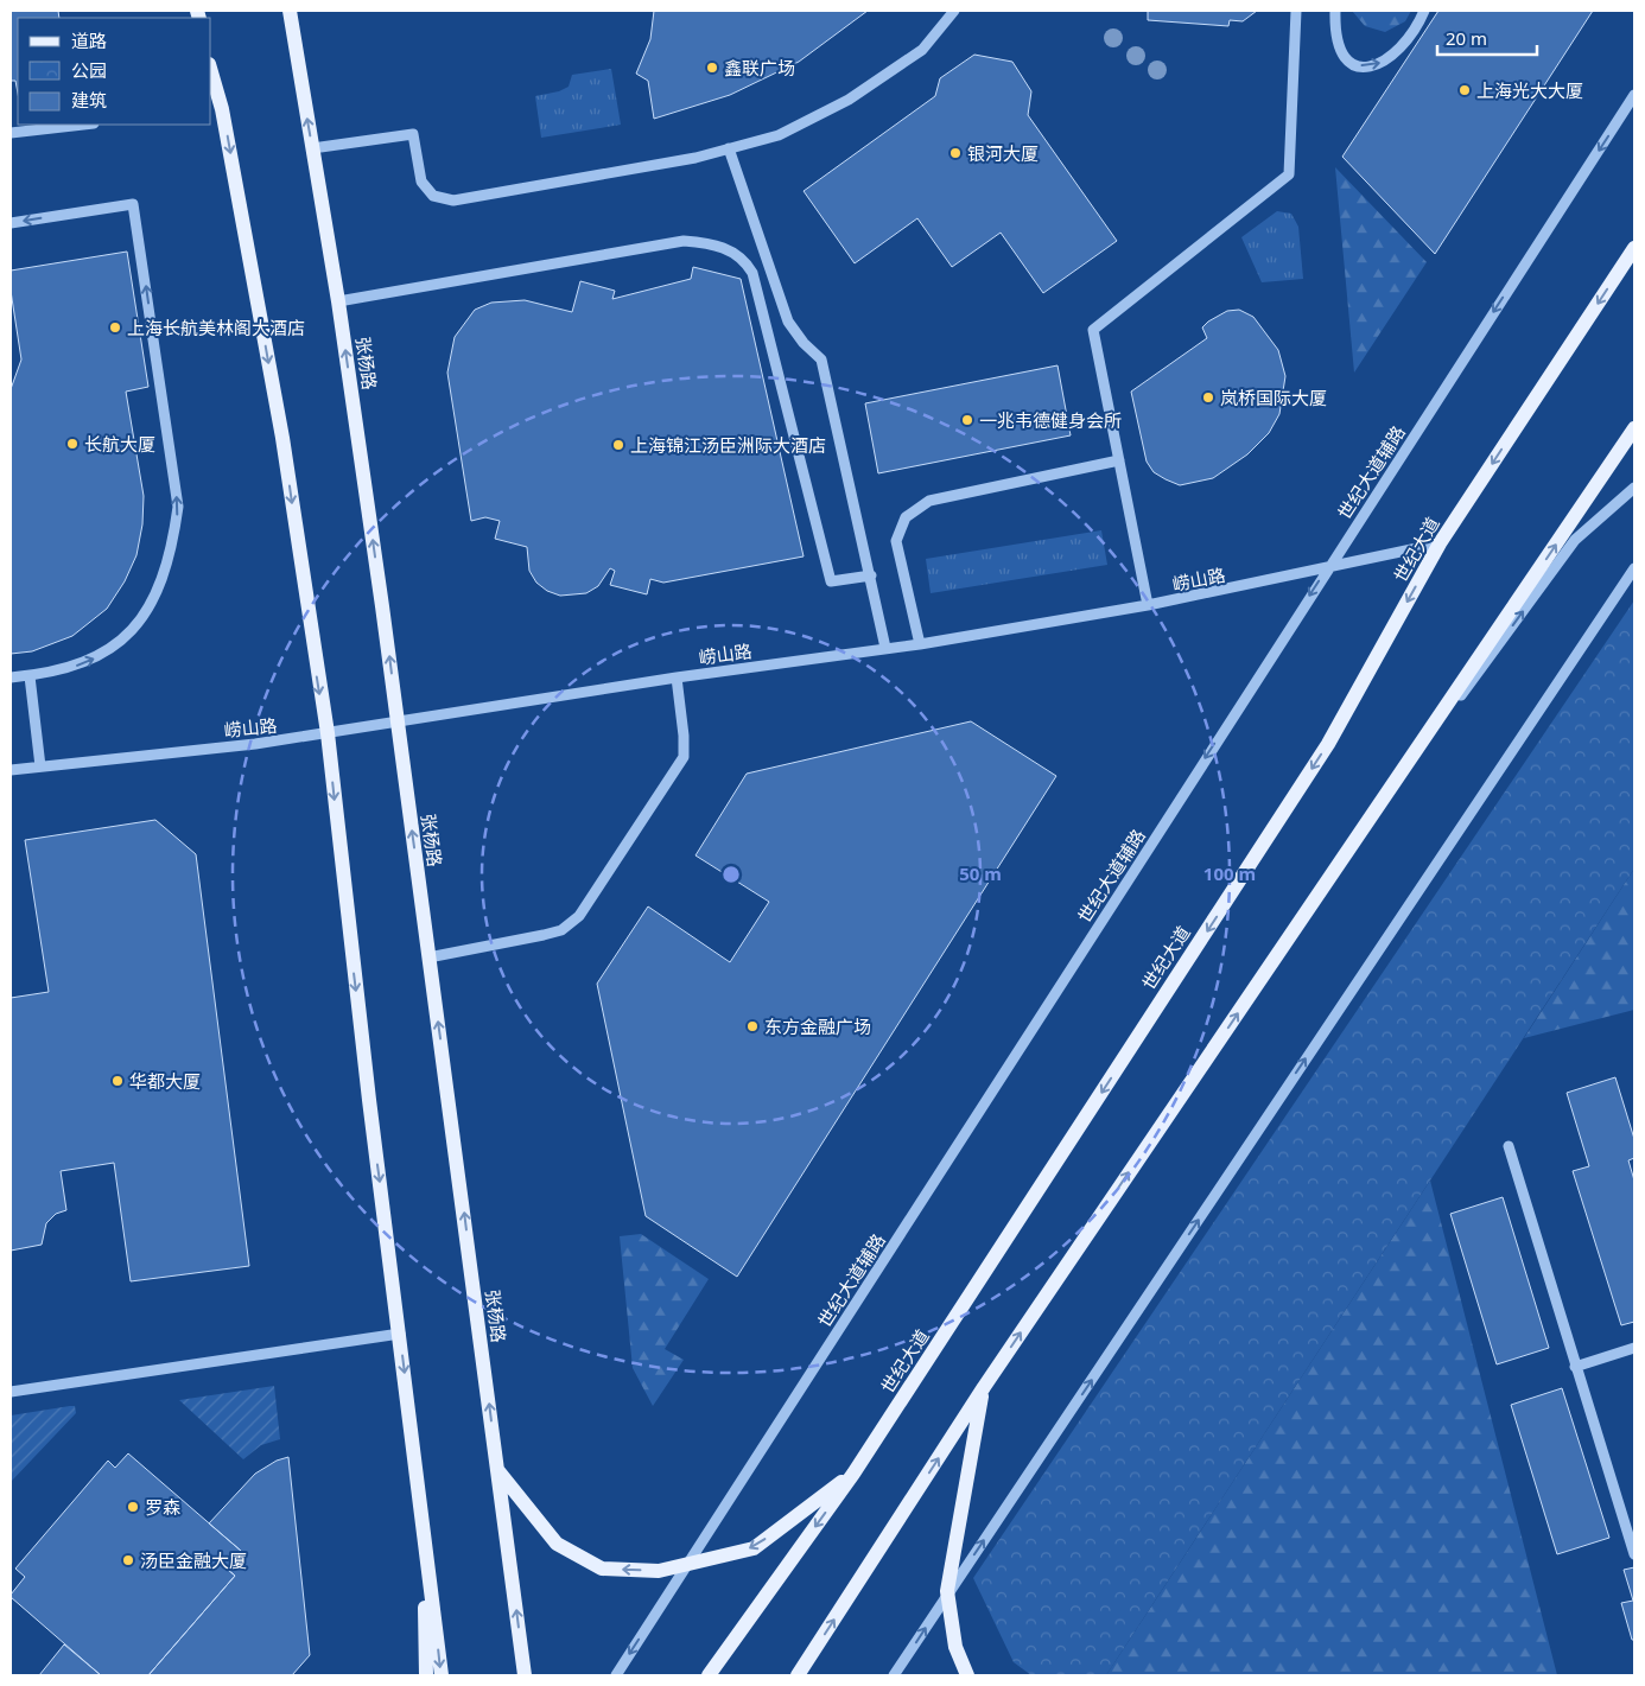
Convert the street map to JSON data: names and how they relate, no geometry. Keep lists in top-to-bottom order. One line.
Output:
{"streets":{"main road":["张杨路","世纪大道"],"street":["世纪大道辅路","崂山路"]},"crossings":[["张杨路","崂山路"],["世纪大道辅路","崂山路"],["世纪大道","崂山路"]],"one_way":["世纪大道辅路"],"places":["鑫联广场","上海光大大厦","银河大厦","上海长航美林阁大酒店","岚桥国际大厦","一兆韦德健身会所","长航大厦","上海锦江汤臣洲际大酒店","东方金融广场","华都大厦","罗森","汤臣金融大厦"],"legend":["道路","公园","建筑"],"scale_bar":"20 m","rings":["50 m","100 m"]}
